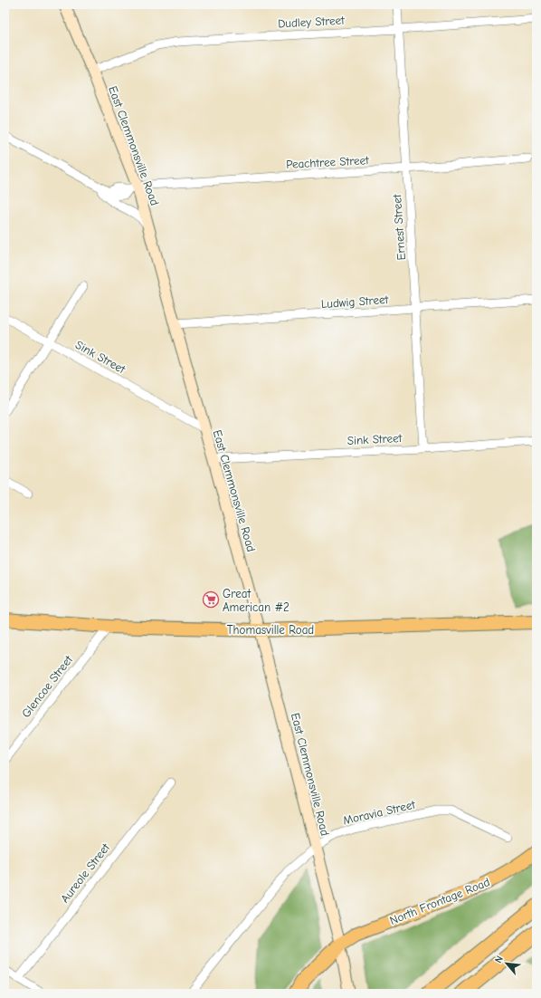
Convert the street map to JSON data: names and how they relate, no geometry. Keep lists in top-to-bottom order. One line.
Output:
{"streets":{"main road":["East Clemmonsville Road","Thomasville Road","North Frontage Road"],"street":["Dudley Street","Peachtree Street","Ernest Street","Ludwig Street","Sink Street","Glencoe Street","Moravia Street","Aureole Street"]},"crossings":[["Dudley Street","East Clemmonsville Road"],["Dudley Street","Ernest Street"],["East Clemmonsville Road","Peachtree Street"],["East Clemmonsville Road","Ludwig Street"],["East Clemmonsville Road","Sink Street"],["East Clemmonsville Road","Thomasville Road"],["East Clemmonsville Road","Moravia Street"],["East Clemmonsville Road","North Frontage Road"],["Peachtree Street","Ernest Street"],["Ernest Street","Ludwig Street"],["Ernest Street","Sink Street"],["Thomasville Road","Glencoe Street"]],"places":{"supermarket":["Great American #2"]},"north":"top left"}
